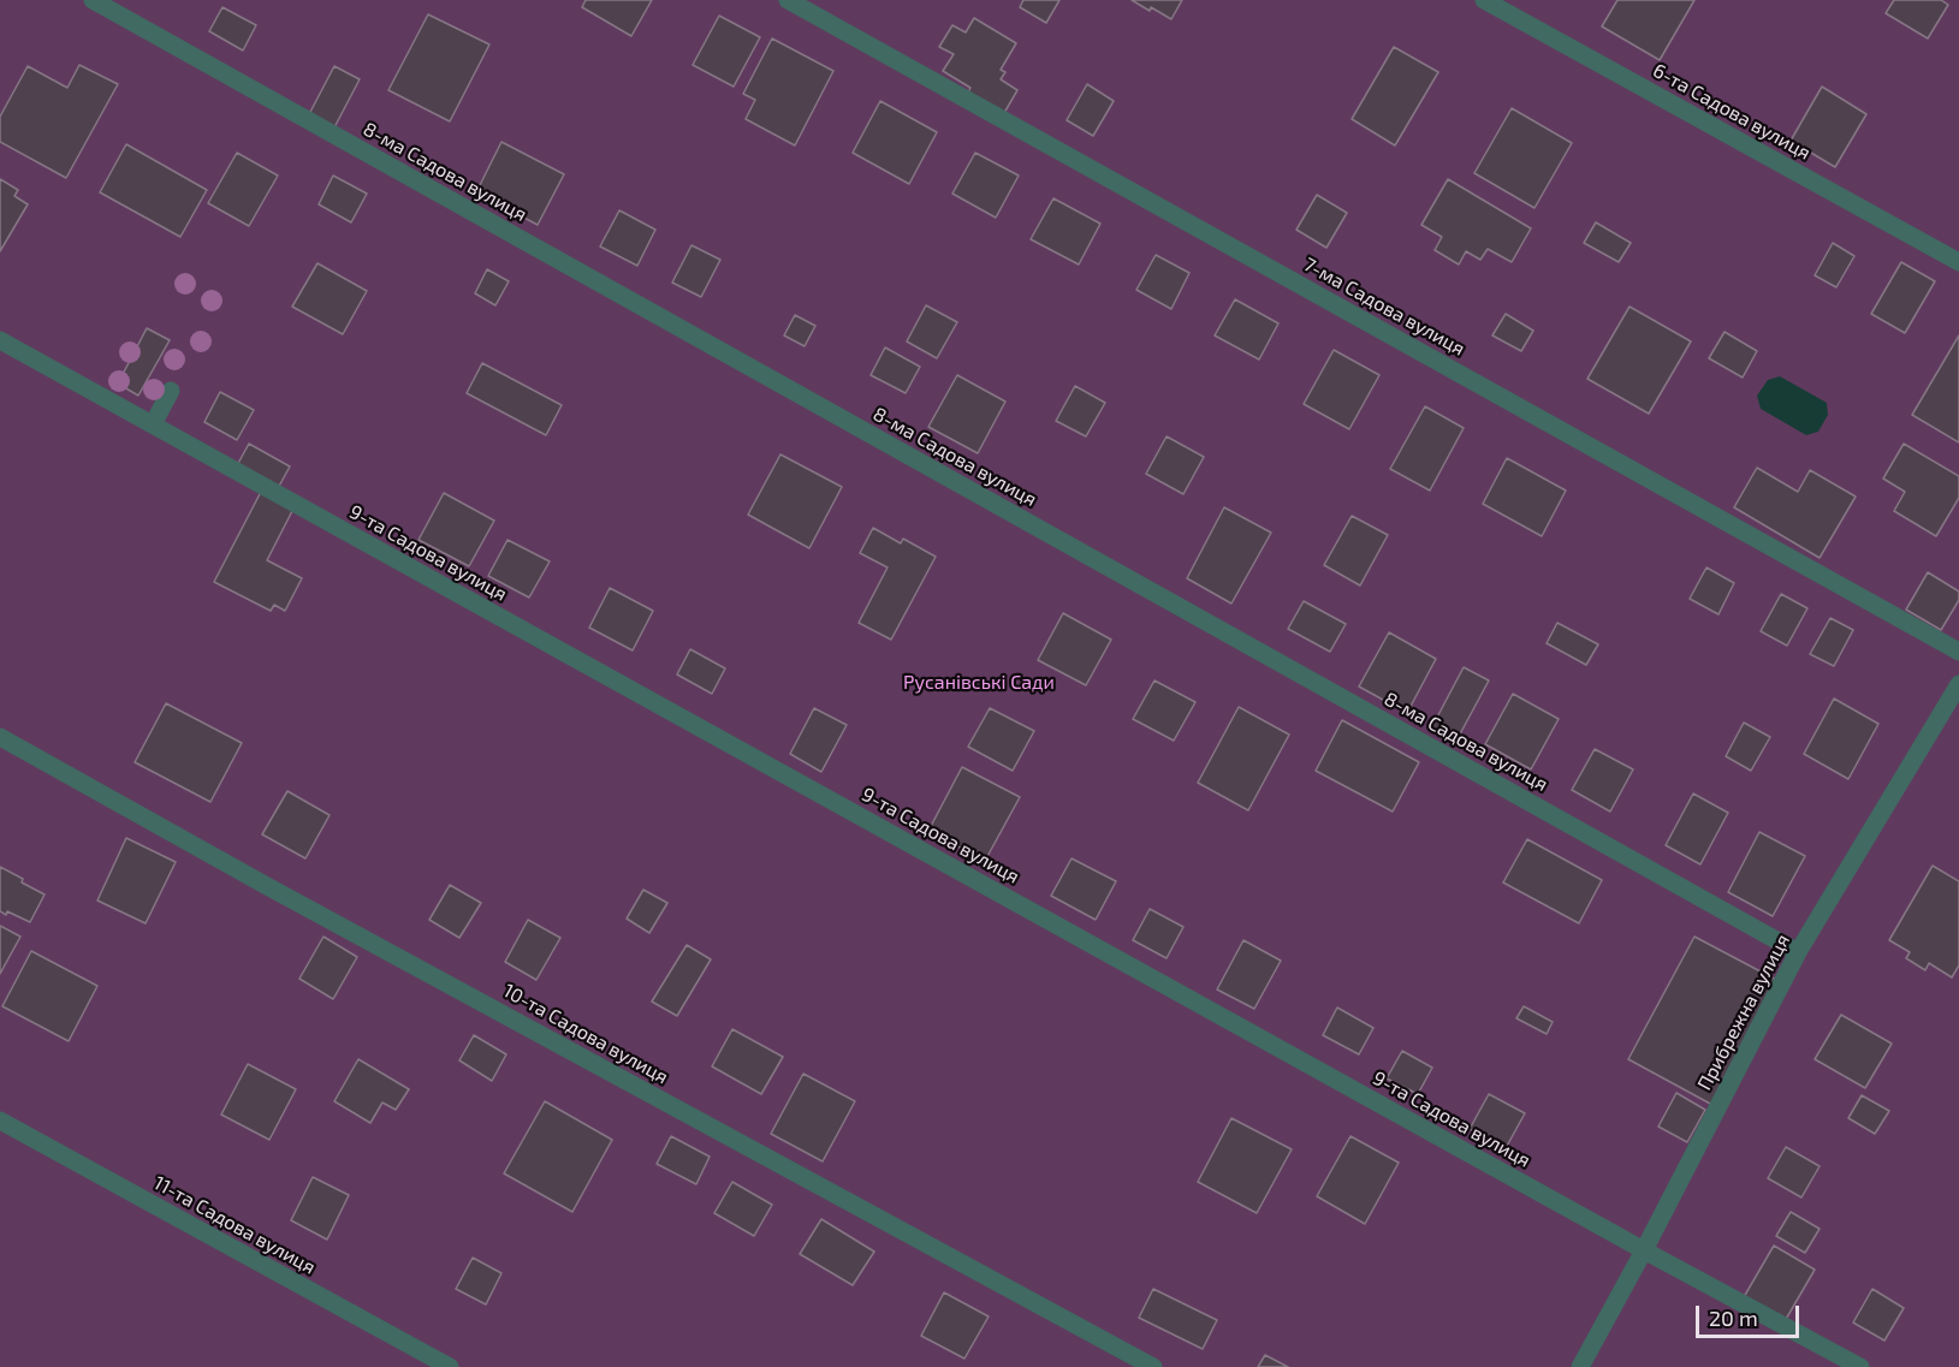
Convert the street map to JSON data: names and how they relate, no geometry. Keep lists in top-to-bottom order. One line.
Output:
{"streets":{"street":["6-та Садова вулиця","8-ма Садова вулиця","7-ма Садова вулиця","9-та Садова вулиця","Прибрежна вулиця","10-та Садова вулиця","11-та Садова вулиця"]},"crossings":[["8-ма Садова вулиця","Прибрежна вулиця"],["9-та Садова вулиця","Прибрежна вулиця"]],"parks":["Русанівські Сади"],"scale_bar":"20 m"}
